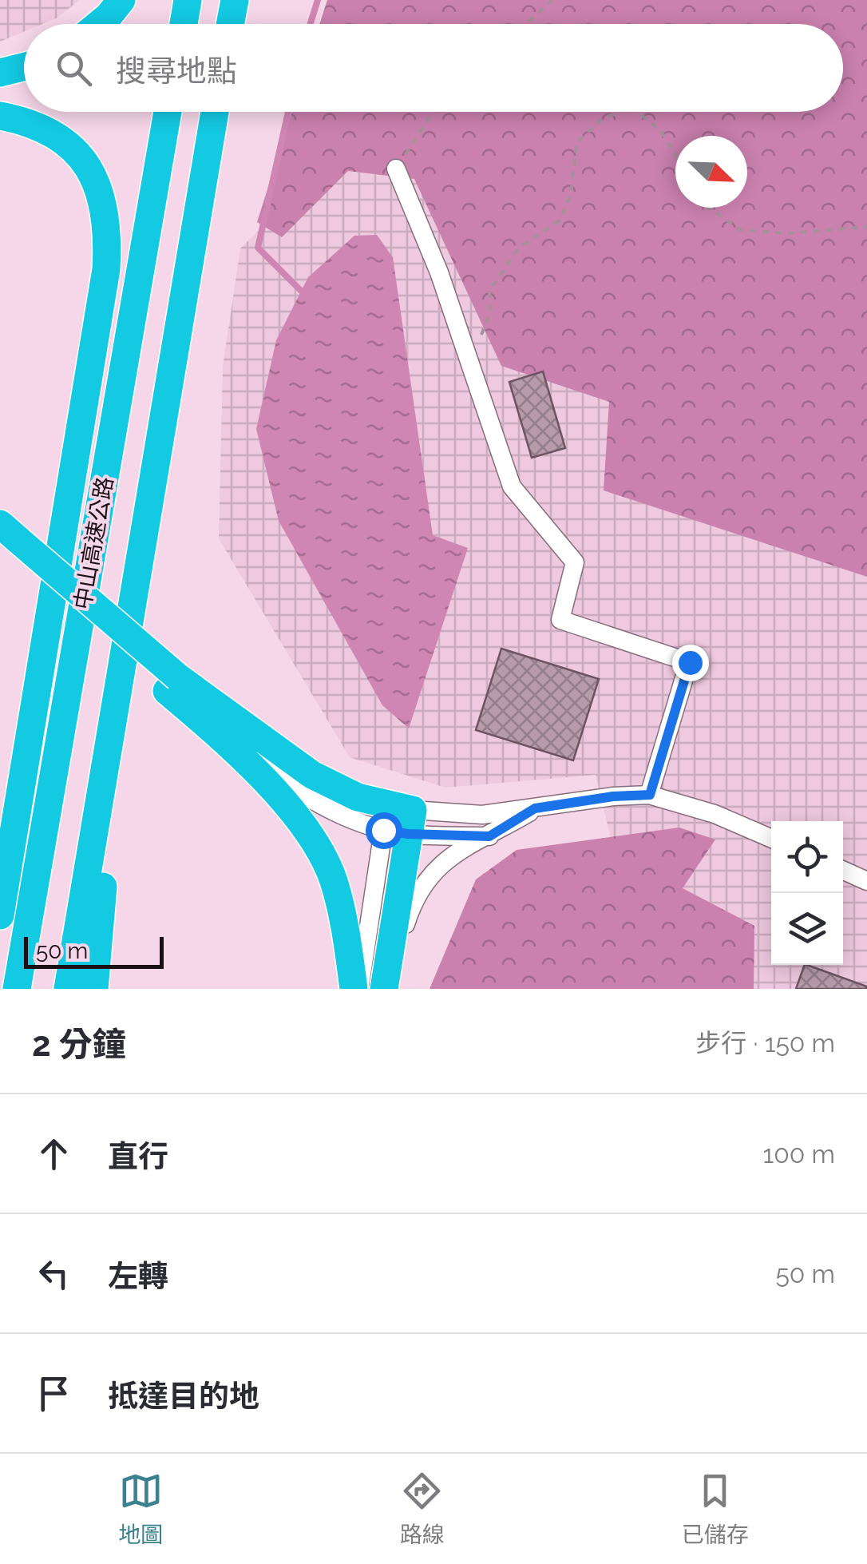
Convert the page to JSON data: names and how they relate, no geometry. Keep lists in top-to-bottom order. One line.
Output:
{"streets":{"highway":["中山高速公路"]},"scale_bar":"50 m","north":"bottom right","page":{"search":"搜尋地點","scale":"50 m","heading":["2 分鐘","步行 · 150 m"],"list":[["直行","100 m"],["左轉","50 m"],"抵達目的地"],"nav":["地圖","路線","已儲存"]}}
